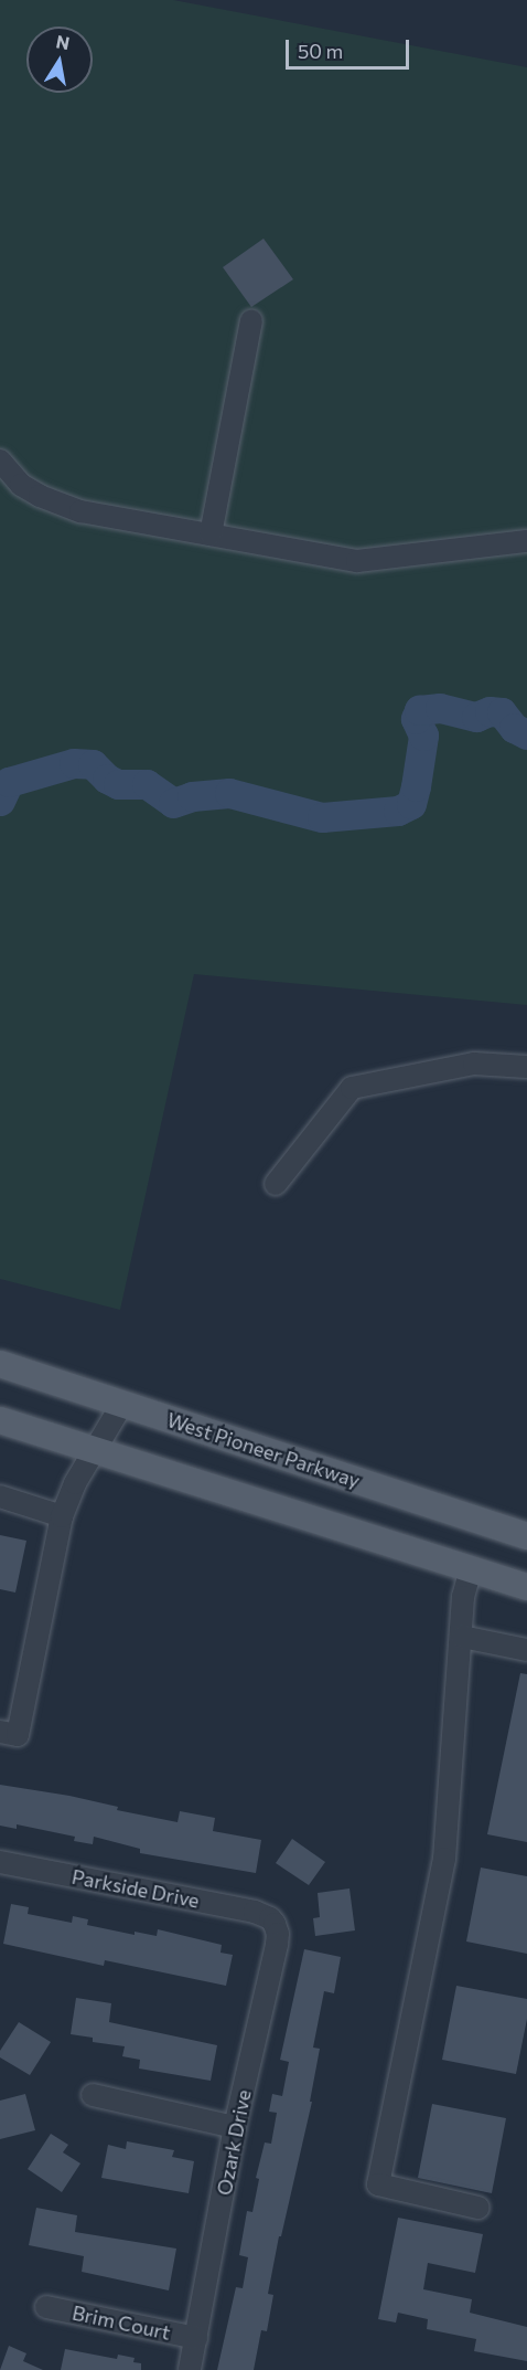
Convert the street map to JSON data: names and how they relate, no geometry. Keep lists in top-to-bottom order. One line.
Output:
{"streets":{"main road":["West Pioneer Parkway"],"street":["Parkside Drive","Ozark Drive","Brim Court"]},"crossings":[["Parkside Drive","Ozark Drive"],["Ozark Drive","Brim Court"]],"scale_bar":"50 m","north":"top"}
